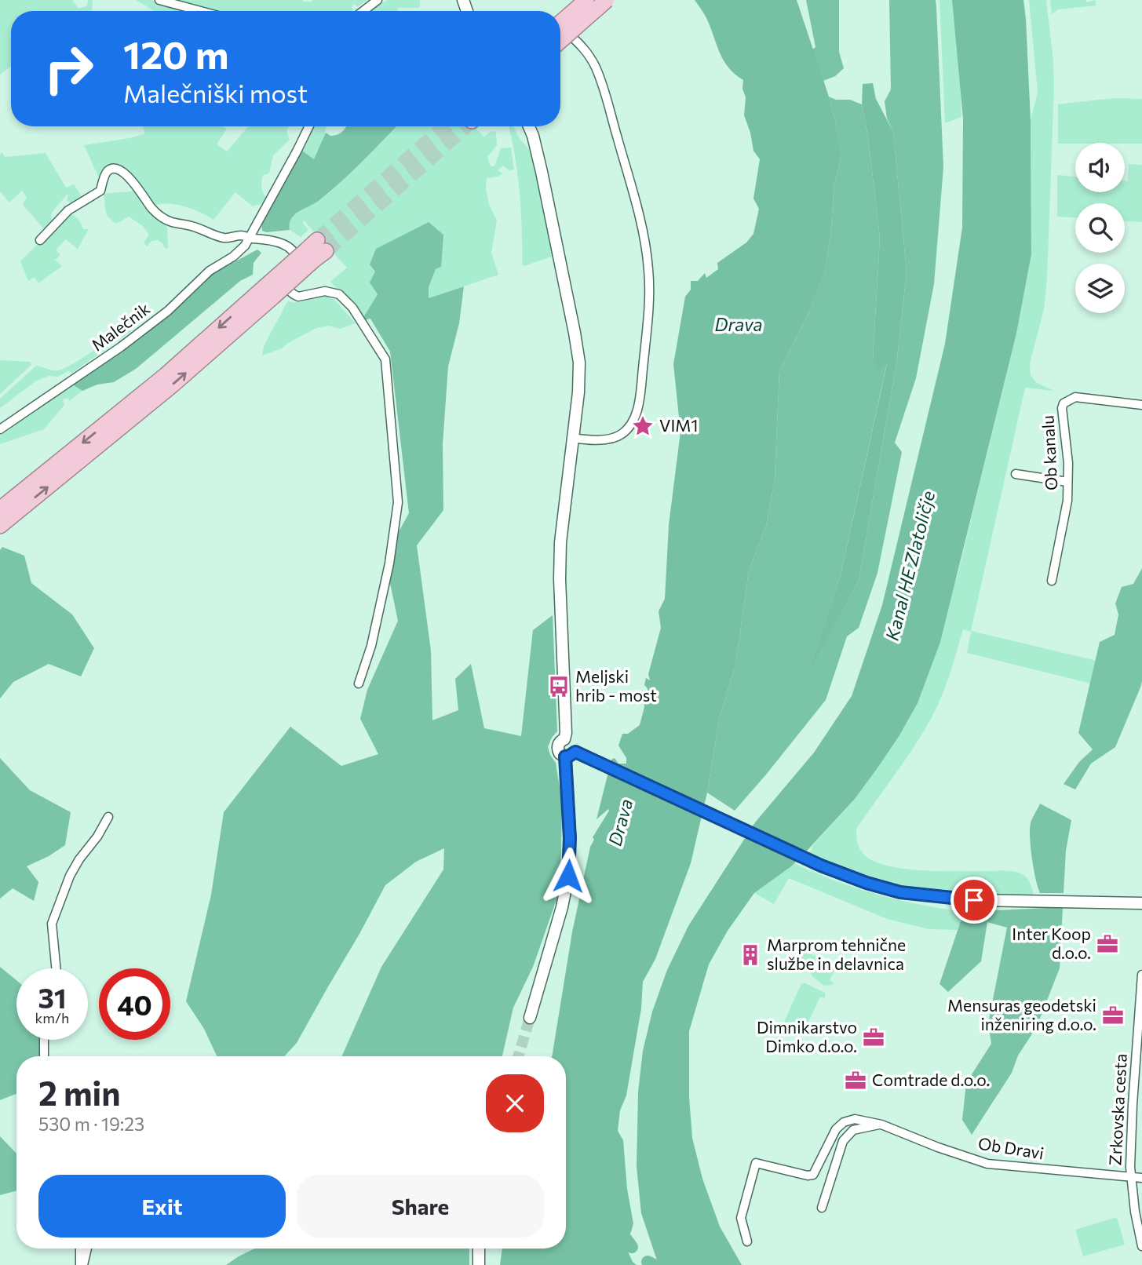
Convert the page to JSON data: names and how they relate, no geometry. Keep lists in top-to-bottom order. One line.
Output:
{"streets":{"street":["Malečnik","Ob kanalu","Zrkovska cesta","Ob Dravi"]},"crossings":[["Zrkovska cesta","Ob Dravi"]],"water":["Drava","Kanal HE Zlatoličje"],"places":{"place":["VIM1"],"bus stop":["Meljski hrib - most"],"office":["Inter Koop d.o.o.","Mensuras geodetski inženiring d.o.o.","Dimnikarstvo Dimko d.o.o.","Comtrade d.o.o."],"building":["Marprom tehnične službe in delavnica"]},"page":{"turn":["120 m","Malečniški most"],"speed":"31 km/h","limit":"40","heading":["2 min","530 m · 19:23"],"buttons":["Exit","Share"]}}
